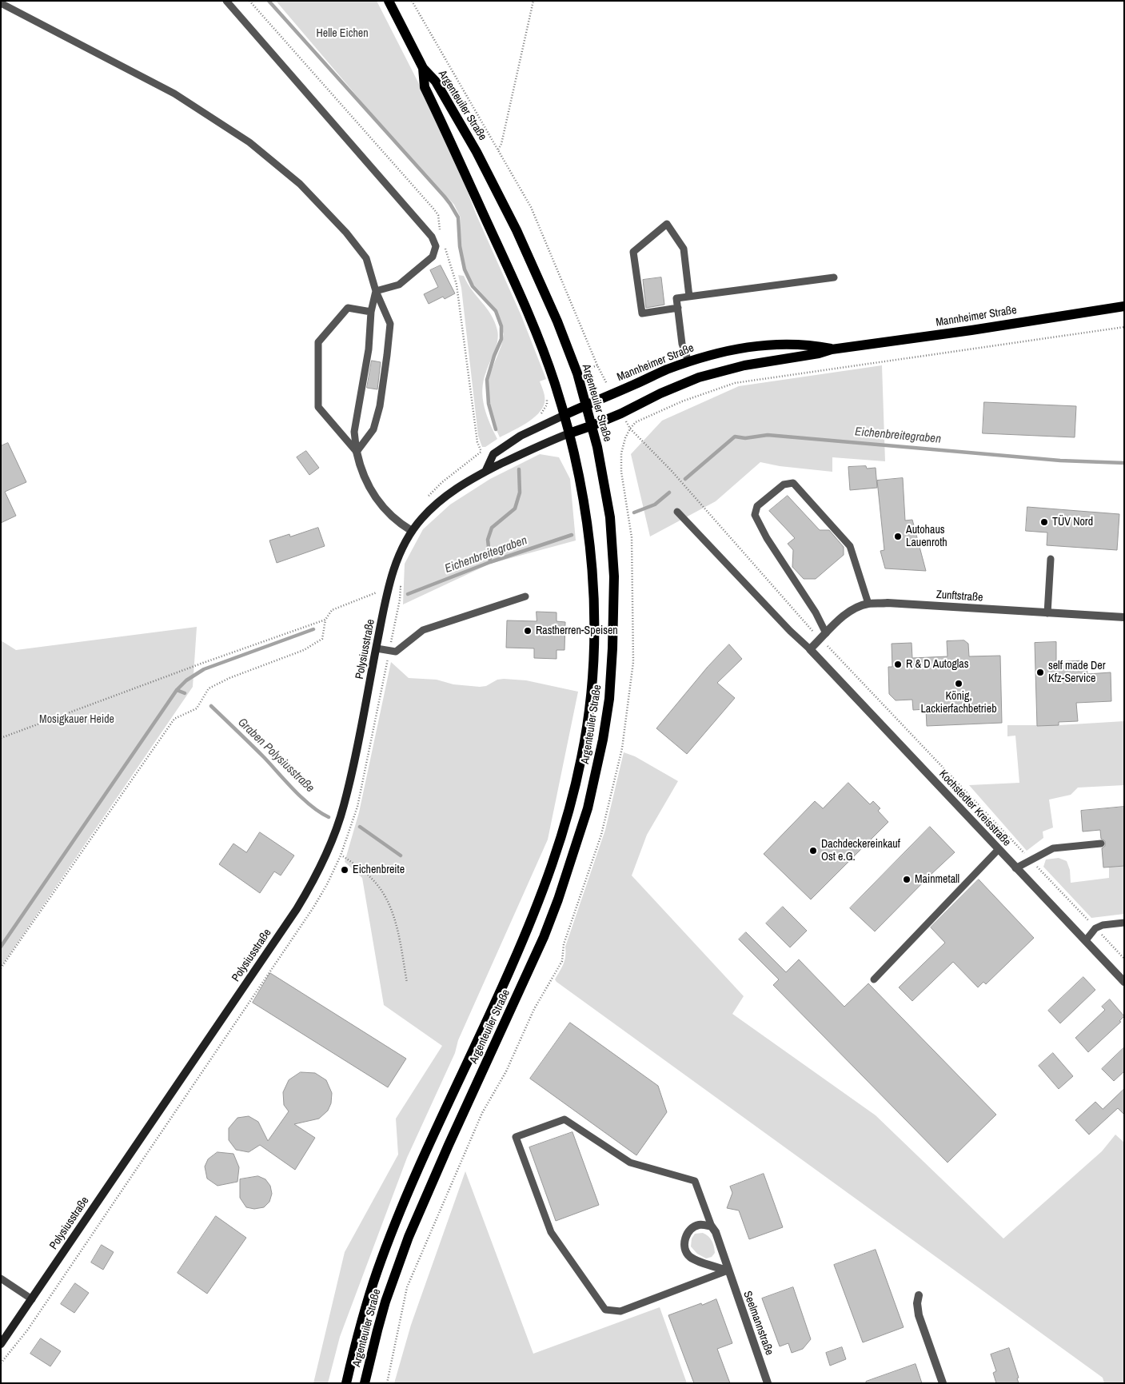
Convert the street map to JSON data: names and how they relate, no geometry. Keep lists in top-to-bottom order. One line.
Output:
{"streets":{"main road":["Argenteuiler Straße","Mannheimer Straße"],"street":["Zunftstraße","Polysiusstraße","Kochstedter Kreisstraße","Seelmannstraße"]},"crossings":[["Argenteuiler Straße","Mannheimer Straße"],["Argenteuiler Straße","Polysiusstraße"],["Mannheimer Straße","Polysiusstraße"],["Zunftstraße","Kochstedter Kreisstraße"]],"water":["Eichenbreitegraben","Graben Polysiusstraße"],"parks":["Helle Eichen","Mosigkauer Heide"],"places":["TÜV Nord","Autohaus Lauenroth","Rastherren-Speisen","R & D Autoglas","self made Der Kfz-Service","König, Lackierfachbetrieb","Dachdeckereinkauf Ost e.G.","Eichenbreite","Mainmetall"]}
